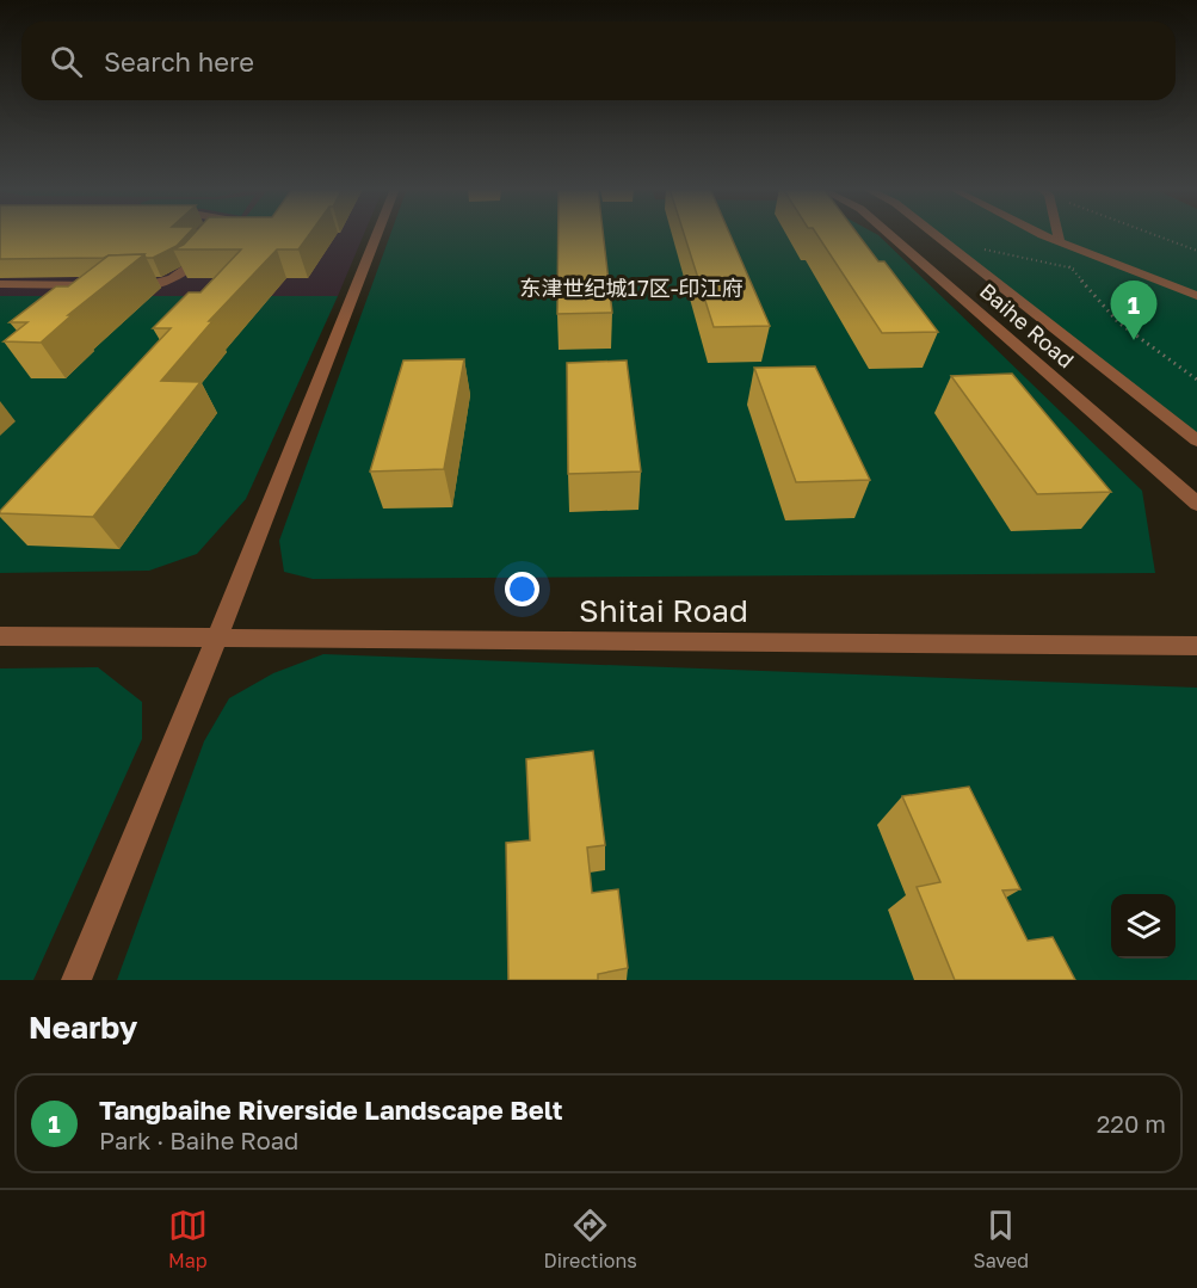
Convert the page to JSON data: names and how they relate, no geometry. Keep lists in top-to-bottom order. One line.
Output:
{"streets":{"street":["Baihe Road","Shitai Road"]},"districts":["东津世纪城17区-印江府"],"page":{"search":"Search here","pins":"1","heading":"Nearby","list":[{"mark":"1","name":"Tangbaihe Riverside Landscape Belt","note":"Park · Baihe Road","value":"220 m"}],"nav":["Map","Directions","Saved"]}}
